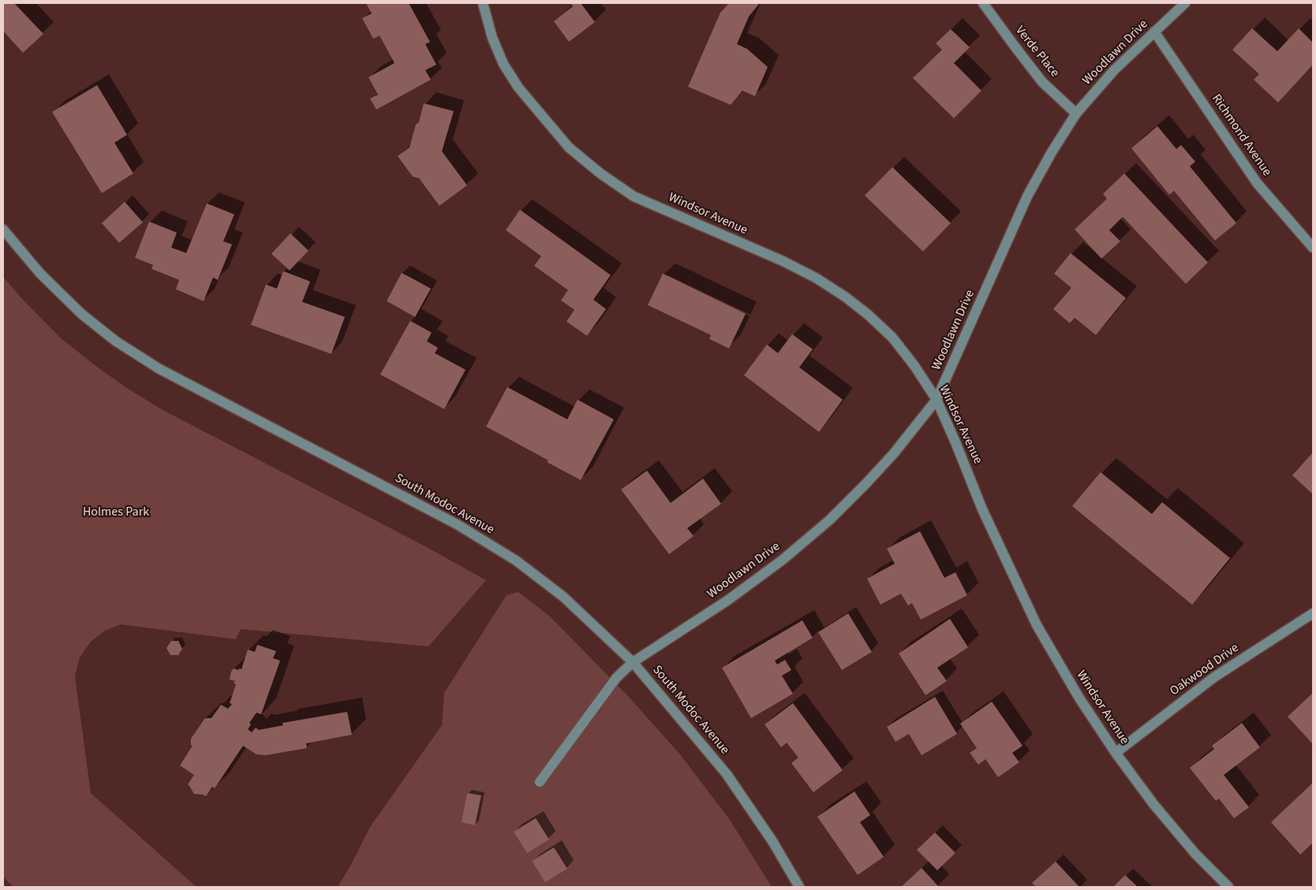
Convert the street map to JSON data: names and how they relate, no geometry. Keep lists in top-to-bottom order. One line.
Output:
{"streets":{"street":["Verde Place","Woodlawn Drive","Richmond Avenue","Windsor Avenue","South Modoc Avenue","Oakwood Drive"]},"crossings":[["Verde Place","Woodlawn Drive"],["Woodlawn Drive","Richmond Avenue"],["Woodlawn Drive","Windsor Avenue"],["Woodlawn Drive","South Modoc Avenue"],["Windsor Avenue","Oakwood Drive"]],"parks":["Holmes Park"]}
